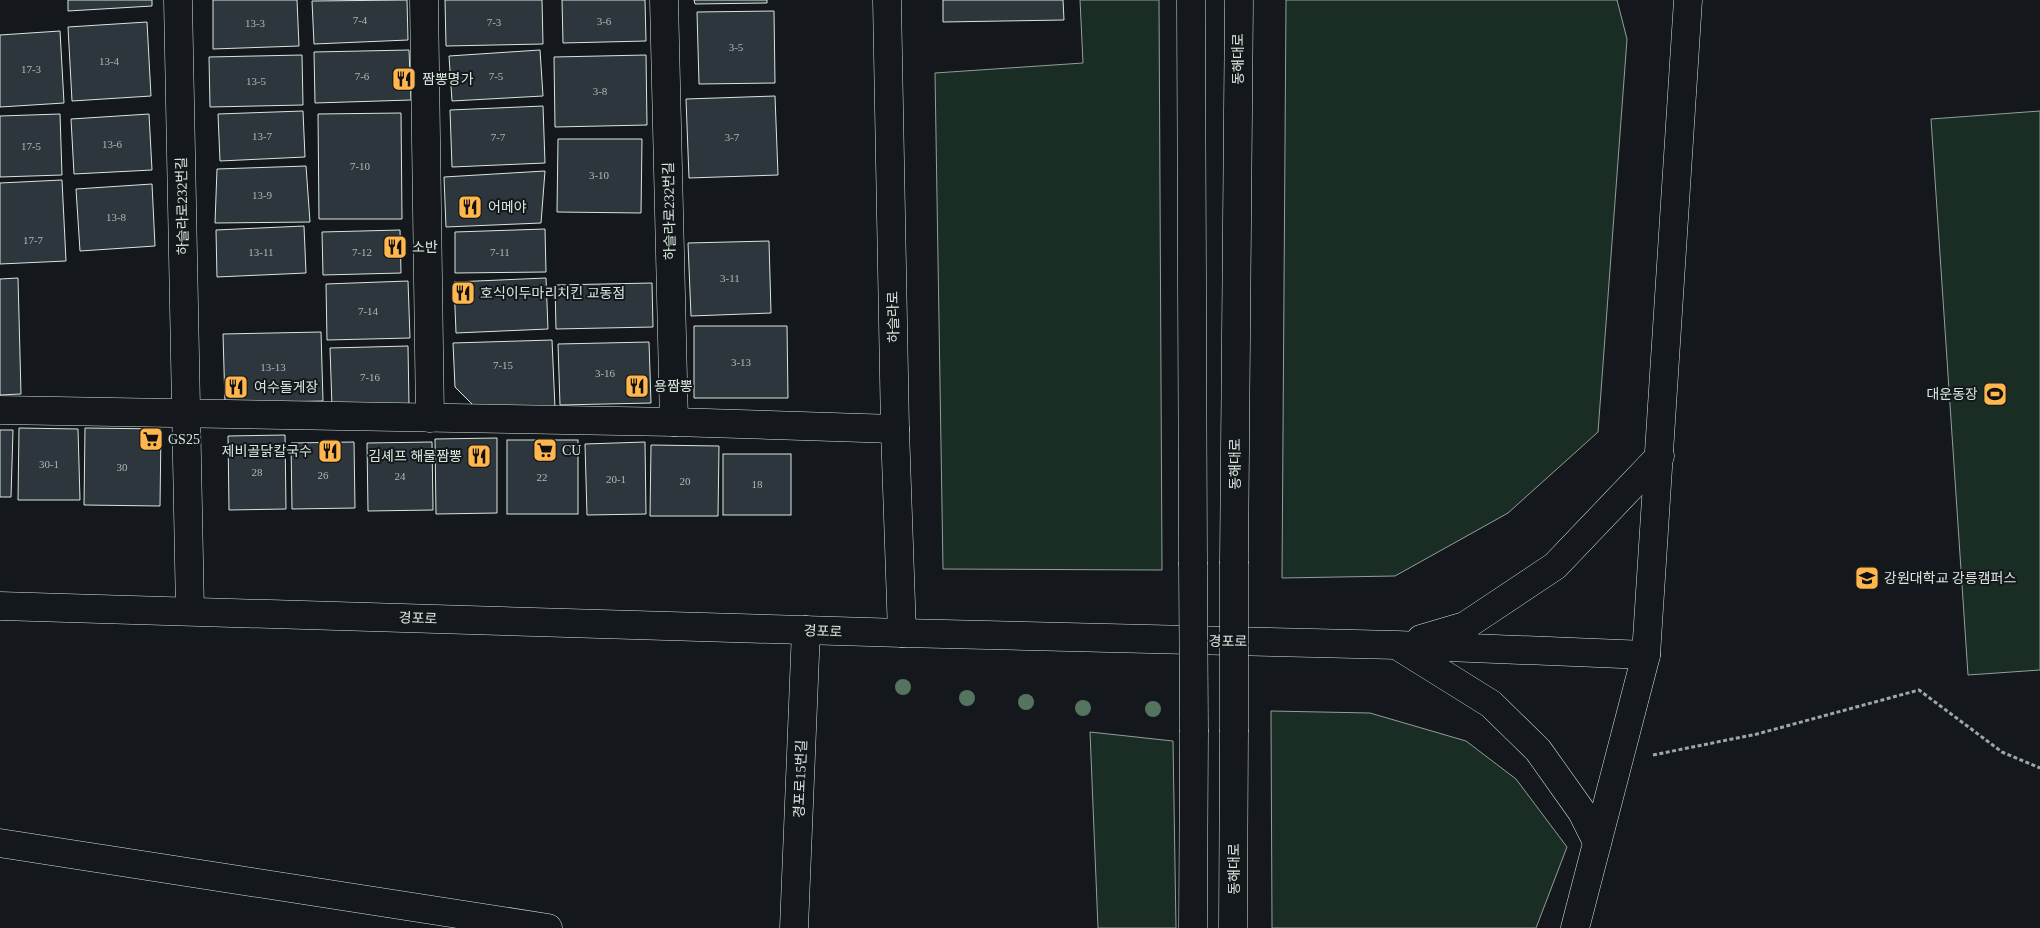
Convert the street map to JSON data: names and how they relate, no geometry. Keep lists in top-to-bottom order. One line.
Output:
{"streets":{"street":["동해대로","하슬라로232번길","하슬라로","경포로","경포로15번길"]},"crossings":[["하슬라로232번길","경포로"],["하슬라로","경포로"],["경포로","경포로15번길"]],"places":{"restaurant":["짬뽕명가","어메야","소반","호식이두마리치킨 교동점","용짬뽕","여수돌게장","제비골닭칼국수","김셰프 해물짬뽕"],"sports":["대운동장"],"supermarket":["GS25","CU"],"school or university":["강원대학교 강릉캠퍼스"]},"house_numbers":["7-4","3-6","7-3","13-3","3-5","13-4","17-3","7-6","7-5","13-5","3-8","13-7","7-7","3-7","13-6","17-5","7-10","3-10","13-9","13-8","17-7","13-11","7-12","7-11","3-11","7-14","3-13","7-15","13-13","3-16","7-16","30-1","30","28","26","24","22","20-1","20","18"]}
